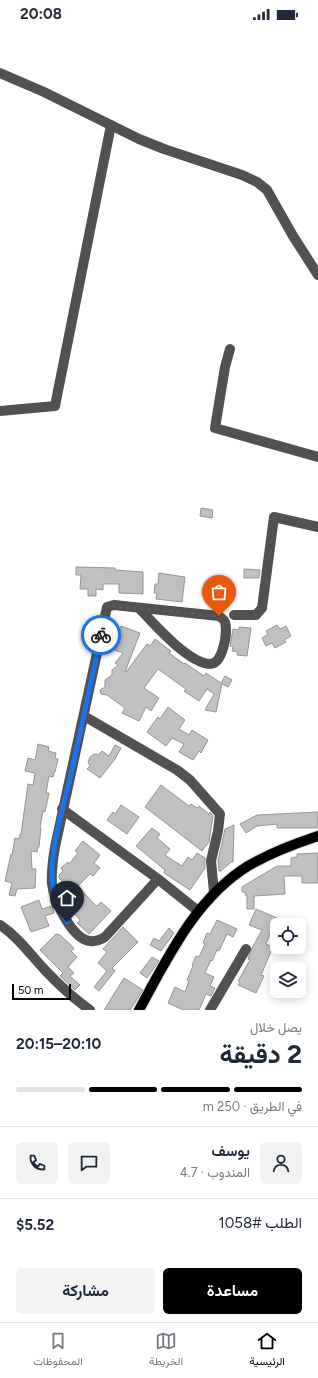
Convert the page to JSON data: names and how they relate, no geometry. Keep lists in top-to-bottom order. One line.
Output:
{"scale_bar":"50 m","page":{"status":"20:08","scale":"50 m","heading":["2 دقيقة","يصل خلال","20:10–20:15"],"panel":["يوسف","المندوب · 4.7","الطلب #1058","$5.52"],"bar":"في الطريق · 250 m","buttons":["مساعدة","مشاركة"],"tabs":["الرئيسية","الخريطة","المحفوظات"]}}
